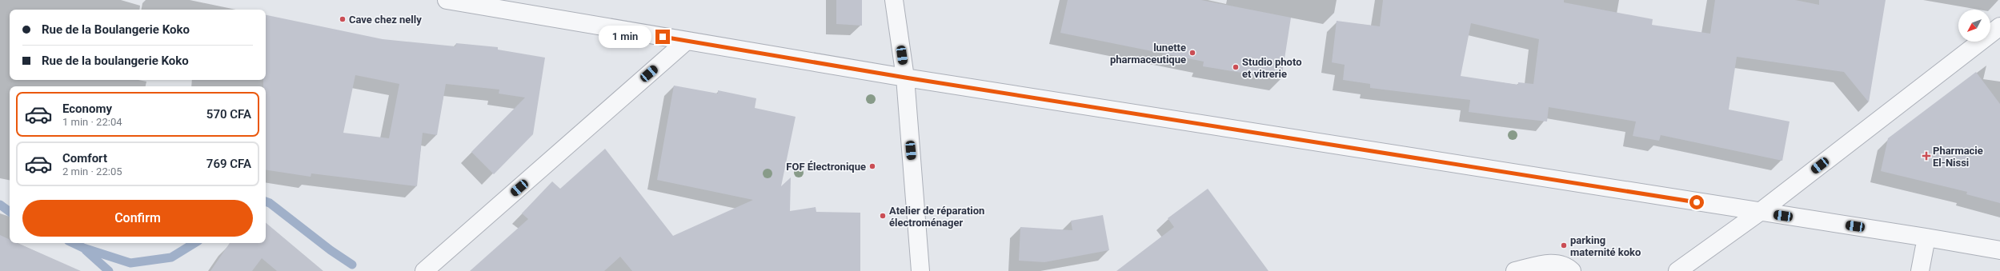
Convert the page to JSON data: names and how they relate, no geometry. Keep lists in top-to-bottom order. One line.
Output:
{"places":{"other":["Cave chez nelly","lunette pharmaceutique","Studio photo et vitrerie","FOF Électronique","Atelier de réparation électroménager","parking maternité koko"],"health":["Pharmacie El-Nissi"]},"north":"bottom left","page":{"banner":["Rue de la Boulangerie Koko","Rue de la boulangerie Koko"],"bubble":"1 min","list":[{"name":"Economy","note":"1 min · 22:04","value":"570 CFA"},{"name":"Comfort","note":"2 min · 22:05","value":"769 CFA"}],"buttons":"Confirm"}}
